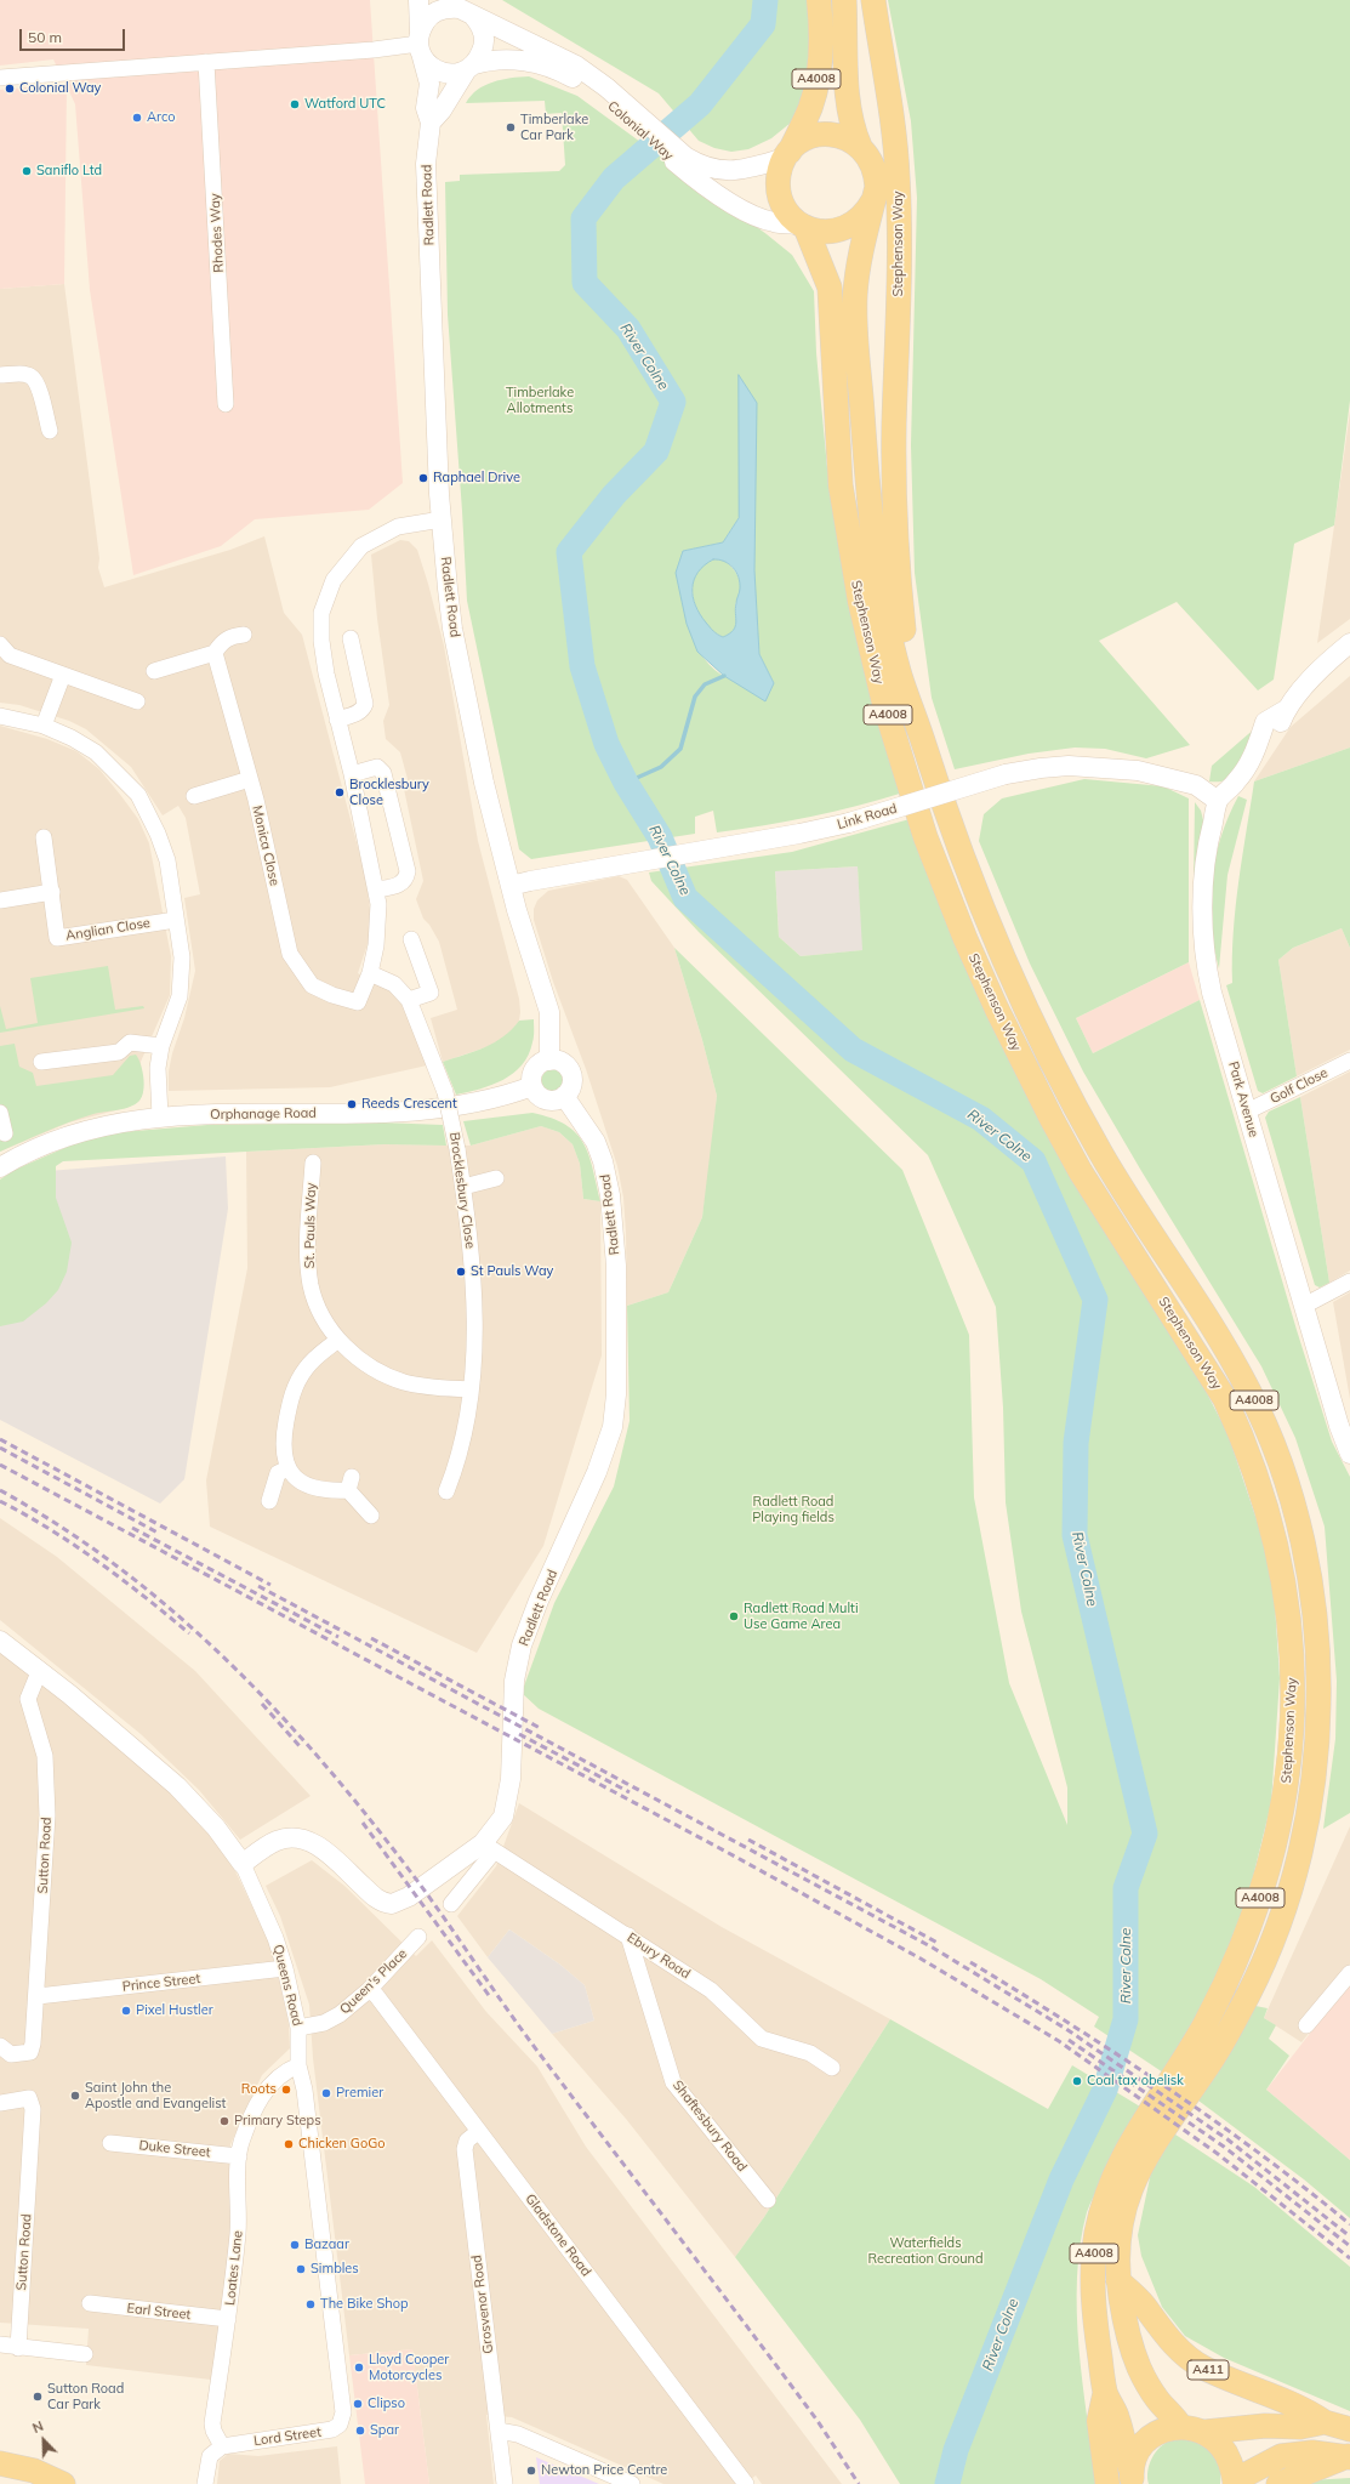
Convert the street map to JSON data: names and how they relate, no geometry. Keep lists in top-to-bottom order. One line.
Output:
{"streets":{"main road":["A4008","Stephenson Way","A411"],"street":["Colonial Way","Radlett Road","Rhodes Way","Link Road","Monica Close","Anglian Close","Golf Close","Park Avenue","Orphanage Road","Brocklesbury Close","St. Pauls Way","Sutton Road","Ebury Road","Queen's Place","Prince Street","Queens Road","Shaftesbury Road","Duke Street","Gladstone Road","Loates Lane","Grosvenor Road","Earl Street","Lord Street"]},"crossings":[["A4008","Colonial Way"],["A4008","Stephenson Way"],["Colonial Way","Radlett Road"],["Colonial Way","Stephenson Way"],["Radlett Road","Link Road"],["Radlett Road","Orphanage Road"],["Radlett Road","Ebury Road"],["Radlett Road","Queens Road"],["Stephenson Way","A411"],["Link Road","Park Avenue"],["Monica Close","Brocklesbury Close"],["Golf Close","Park Avenue"],["Brocklesbury Close","St. Pauls Way"],["Sutton Road","Prince Street"],["Sutton Road","Queens Road"],["Ebury Road","Shaftesbury Road"],["Queen's Place","Queens Road"],["Queen's Place","Gladstone Road"],["Prince Street","Queens Road"],["Queens Road","Loates Lane"],["Queens Road","Lord Street"],["Duke Street","Loates Lane"],["Gladstone Road","Grosvenor Road"],["Loates Lane","Earl Street"],["Loates Lane","Lord Street"]],"water":["River Colne"],"parks":["Timberlake Allotments","Radlett Road Playing fields","Waterfields Recreation Ground"],"places":["Colonial Way","Watford UTC","Arco","Timberlake Car Park","Saniflo Ltd","Raphael Drive","Brocklesbury Close","Reeds Crescent","St Pauls Way","Radlett Road Multi Use Game Area","Pixel Hustler","Coal tax obelisk","Roots","Premier","Saint John the Apostle and Evangelist","Primary Steps","Chicken GoGo","Bazaar","Simbles","The Bike Shop","Lloyd Cooper Motorcycles","Sutton Road Car Park","Clipso","Spar","Newton Price Centre"],"scale_bar":"50 m","north":"top left"}
